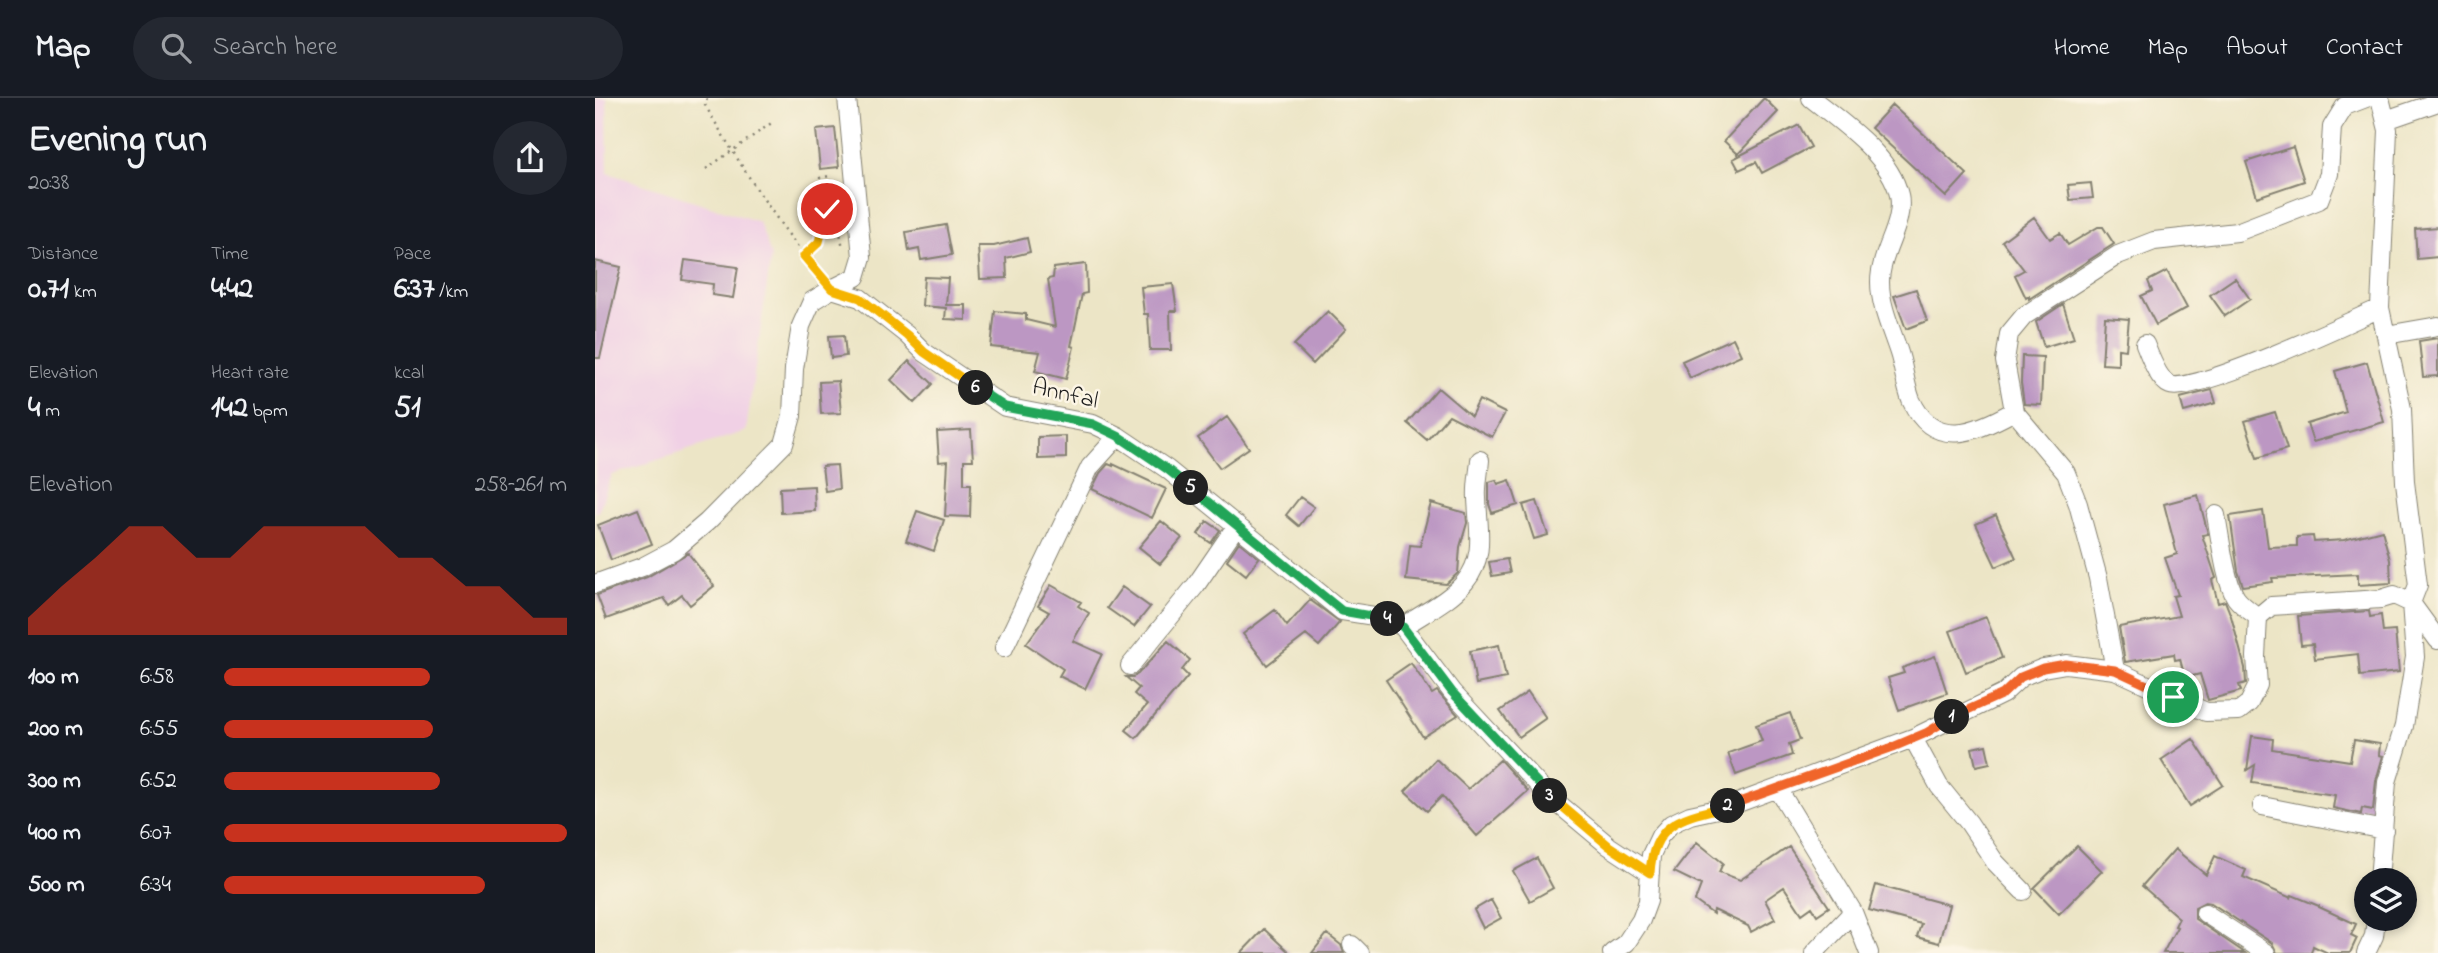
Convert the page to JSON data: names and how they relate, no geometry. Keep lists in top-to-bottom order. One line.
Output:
{"streets":{"street":["Annfal"]},"page":{"header":"Map","search":"Search here","nav":["Home","Map","About","Contact"],"heading":["Evening run","20:38"],"stats":[["Distance","0.71 km"],["Time","4:42"],["Pace","6:37 /km"],["Elevation","4 m"],["Heart rate","142 bpm"],["kcal","51"]],"pins":["6","5","4","1","3","2"],"chart":["Elevation","258–261 m"],"list":[{"name":"100 m","note":"6:58"},{"name":"200 m","note":"6:55"},{"name":"300 m","note":"6:52"},{"name":"400 m","note":"6:07"},{"name":"500 m","note":"6:34"}]}}
